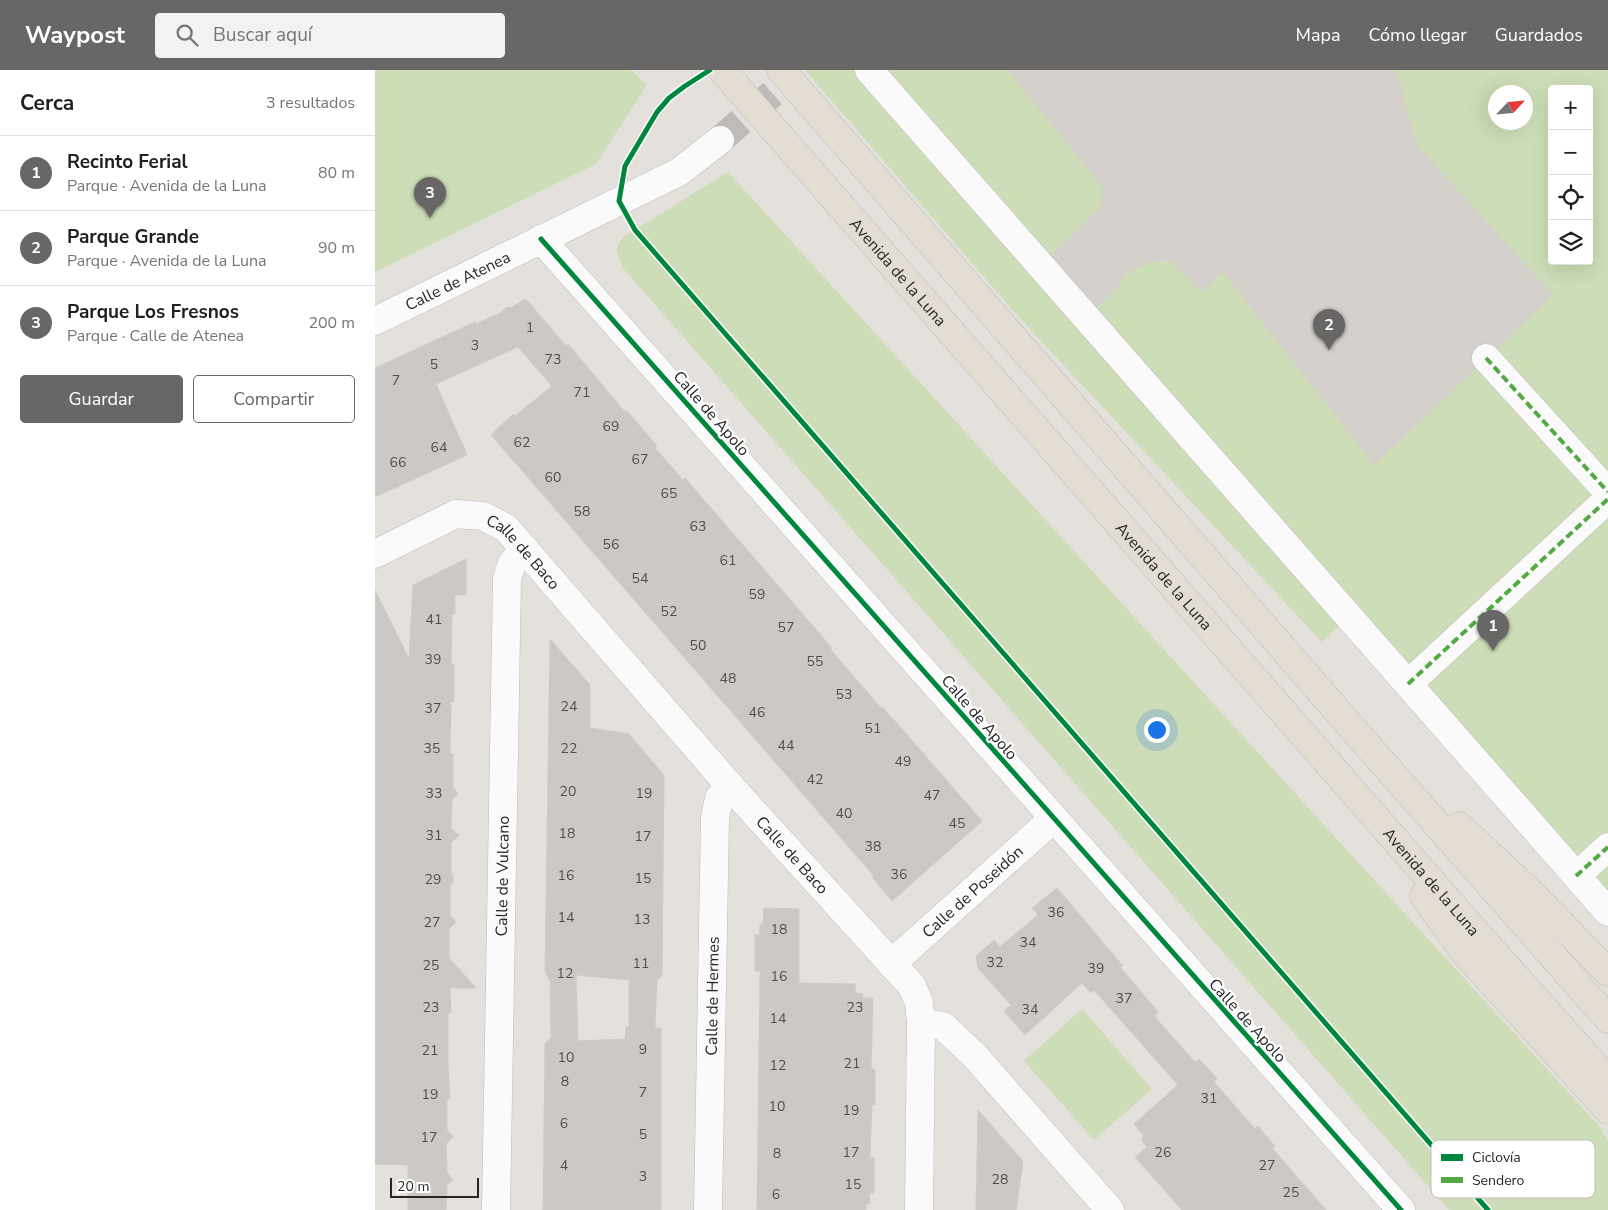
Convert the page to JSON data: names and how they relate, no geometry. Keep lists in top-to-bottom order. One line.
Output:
{"streets":{"main road":["Avenida de la Luna"],"street":["Calle de Atenea","Calle de Apolo","Calle de Baco","Calle de Vulcano","Calle de Poseidón","Calle de Hermes"]},"crossings":[["Calle de Atenea","Calle de Apolo"],["Calle de Apolo","Calle de Poseidón"],["Calle de Baco","Calle de Vulcano"],["Calle de Baco","Calle de Poseidón"],["Calle de Baco","Calle de Hermes"]],"house_numbers":["1","3","73","5","7","71","69","62","64","67","66","60","65","58","63","56","61","54","59","52","41","57","50","39","55","48","53","24","37","46","51","44","35","22","49","42","20","33","19","47","40","45","18","31","17","38","36","16","15","29","36","14","13","27","18","34","32","11","25","39","12","16","37","23","23","34","14","9","21","10","21","12","8","7","19","31","10","19","6","5","17","17","26","8","4","27","3","28","15","25","6"],"legend":["Ciclovía","Sendero"],"scale_bar":"20 m","north":"top right","page":{"header":"Waypost","search":"Buscar aquí","nav":["Mapa","Cómo llegar","Guardados"],"heading":["Cerca","3 resultados"],"map_buttons":["+","−"],"list":[{"mark":"1","name":"Recinto Ferial","note":"Parque · Avenida de la Luna","value":"80 m"},{"mark":"2","name":"Parque Grande","note":"Parque · Avenida de la Luna","value":"90 m"},{"mark":"3","name":"Parque Los Fresnos","note":"Parque · Calle de Atenea","value":"200 m"}],"pins":["3","2","1"],"buttons":["Guardar","Compartir"],"scale":"20 m"}}
